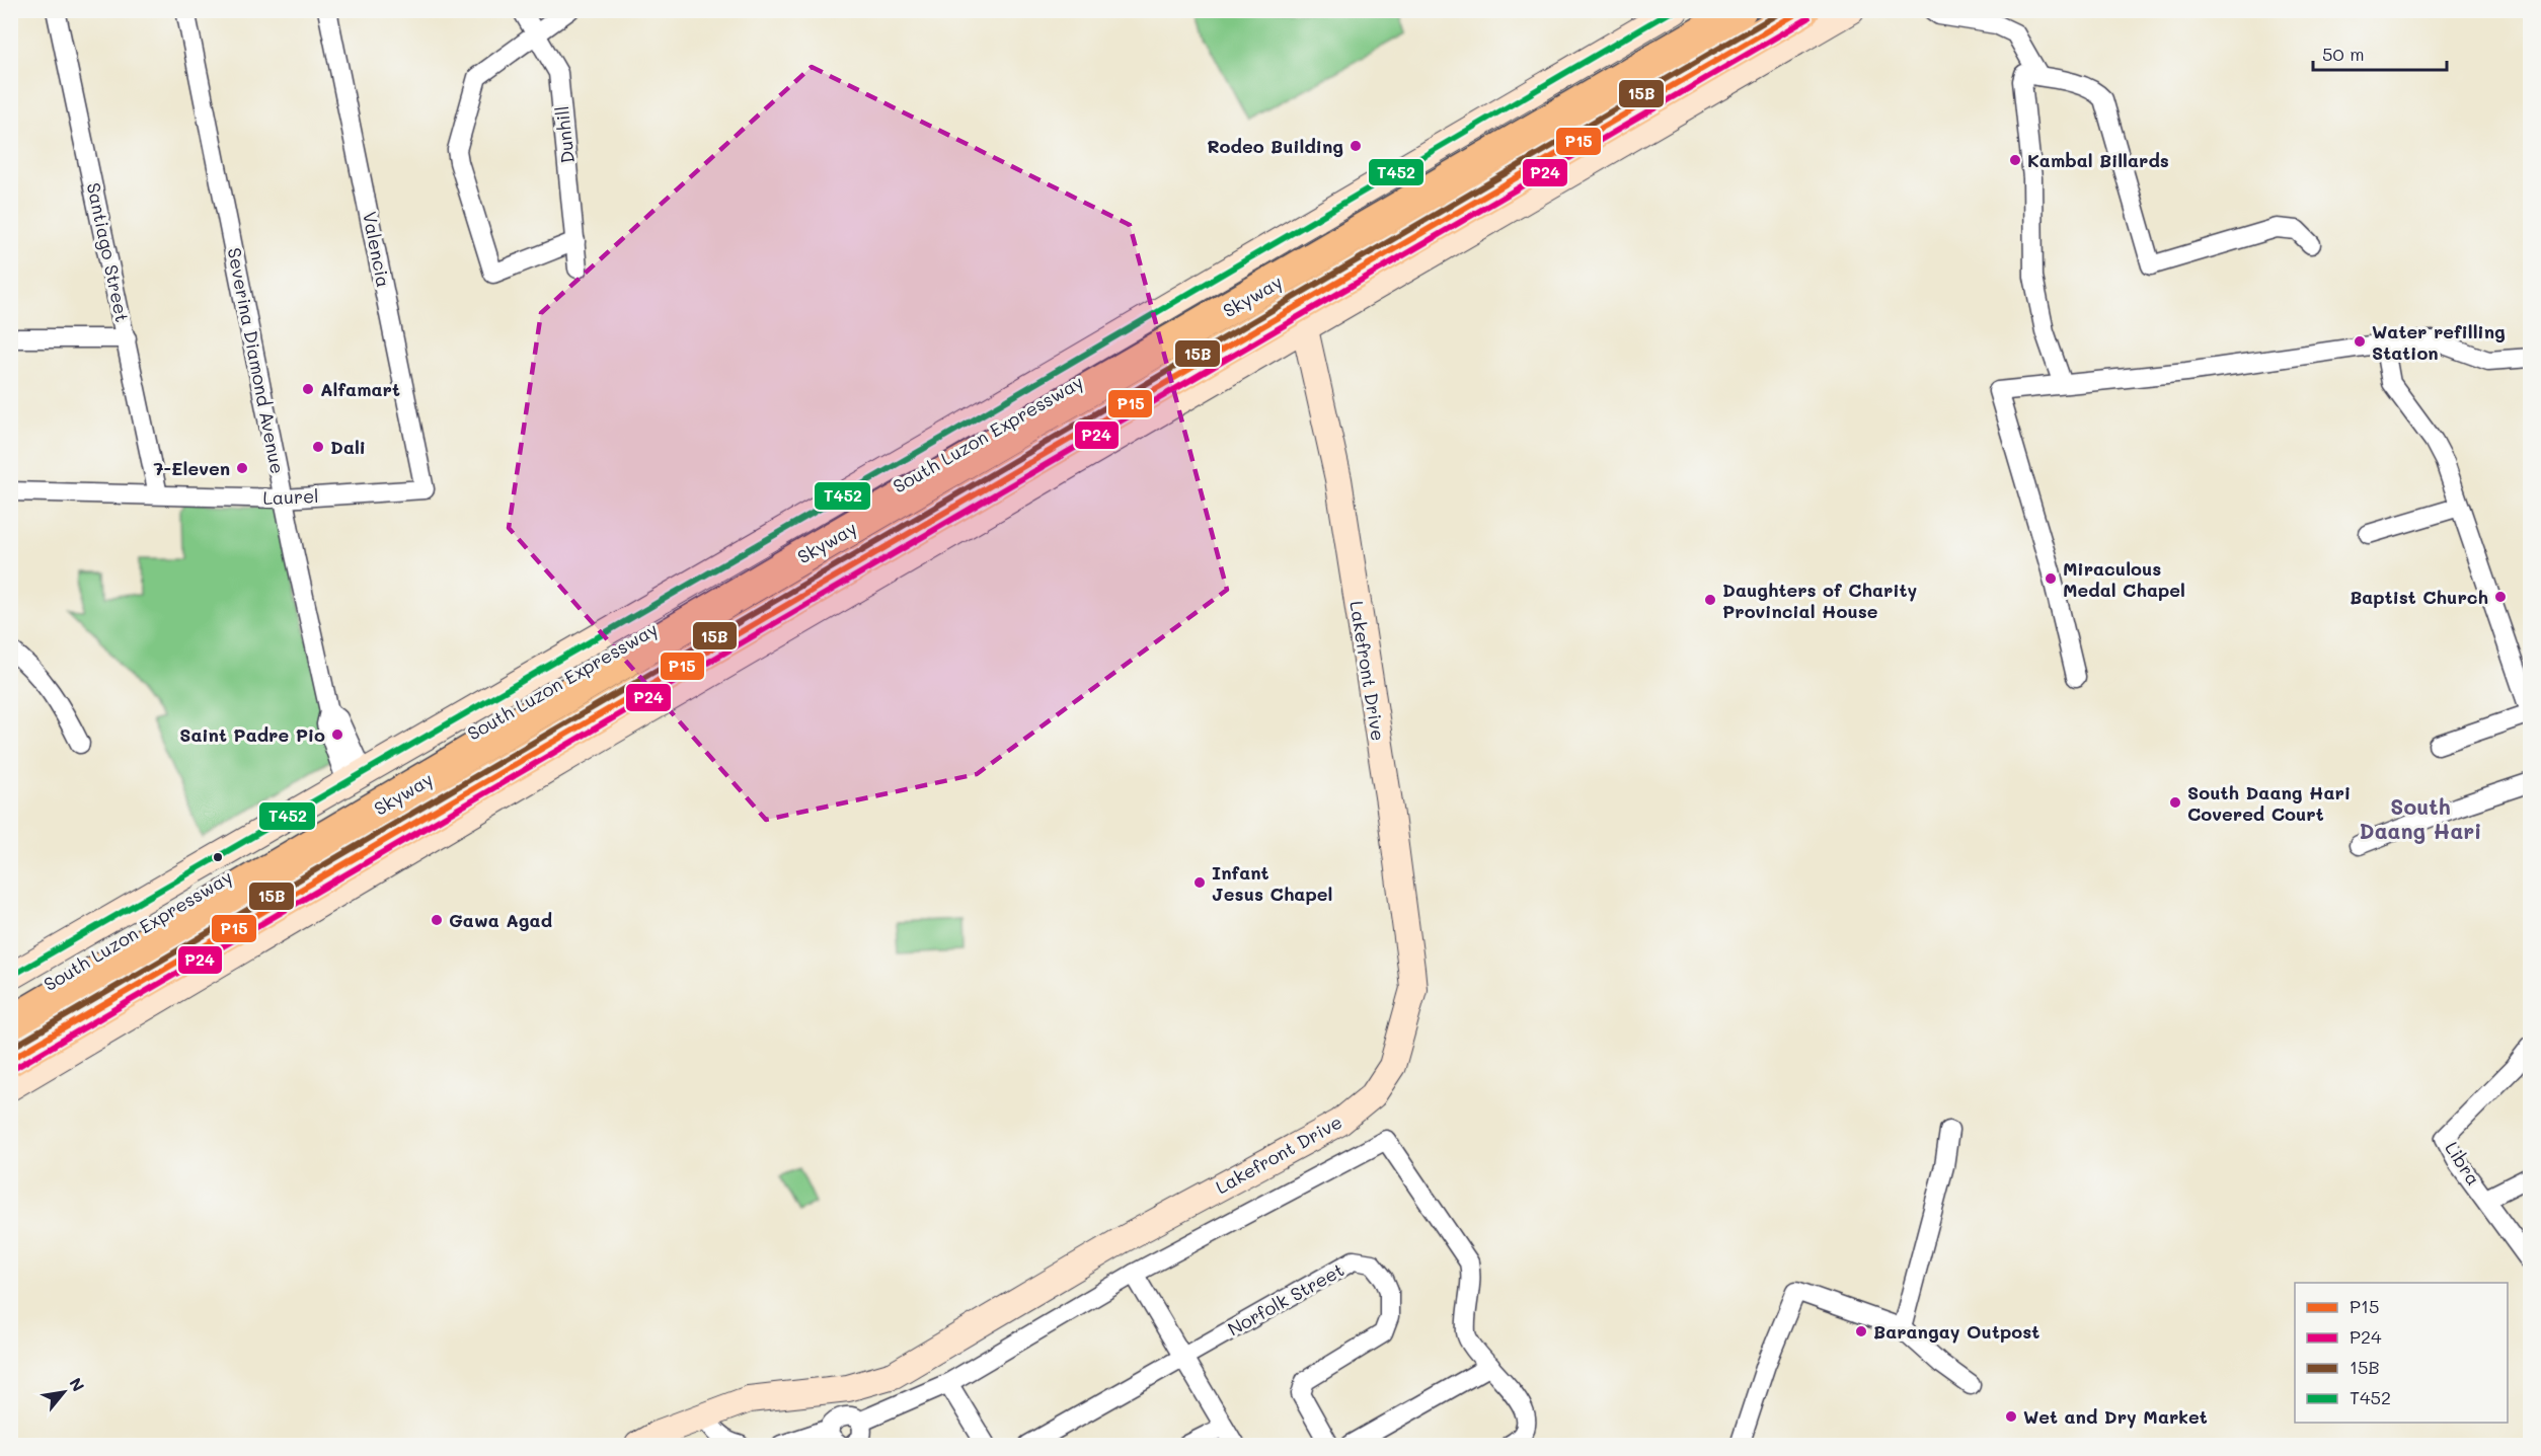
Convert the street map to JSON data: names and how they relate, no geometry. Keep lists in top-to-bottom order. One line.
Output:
{"streets":{"highway":["Skyway","South Luzon Expressway"],"main road":["Lakefront Drive"],"street":["Dunhill","Valencia","Santiago Street","Severina Diamond Avenue","Laurel","Libra","Norfolk Street"]},"crossings":[["Valencia","Laurel"],["Santiago Street","Laurel"],["Severina Diamond Avenue","Laurel"]],"districts":["South Daang Hari"],"places":["Rodeo Building","Kambal Billards","Water refilling Station","Alfamart","Dali","7-Eleven","Miraculous Medal Chapel","Baptist Church","Daughters of Charity Provincial House","Saint Padre Pio","South Daang Hari Covered Court","Infant Jesus Chapel","Gawa Agad","Barangay Outpost","Wet and Dry Market"],"lines":["transit line P15","transit line 15B","transit line T452","transit line P24"],"legend":["P15","P24","15B","T452"],"scale_bar":"50 m","north":"top right"}
